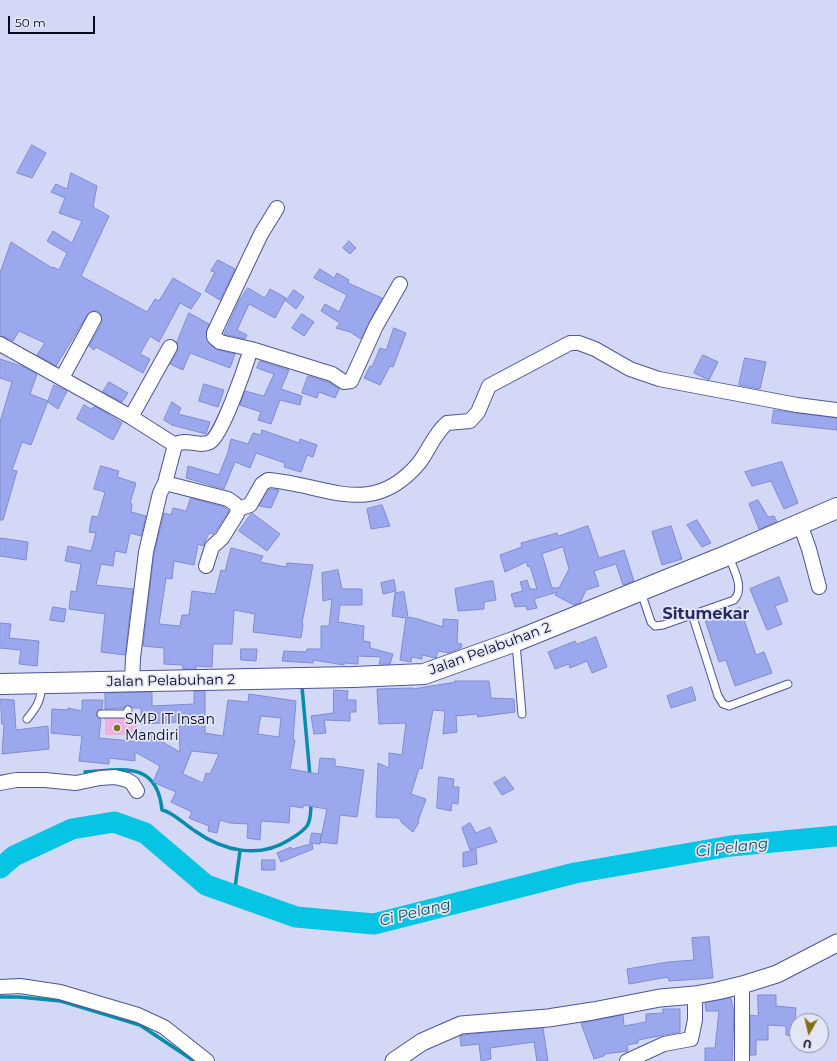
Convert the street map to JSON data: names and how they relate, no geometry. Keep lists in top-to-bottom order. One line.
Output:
{"streets":{"main road":["Jalan Pelabuhan 2"]},"districts":["Situmekar"],"water":["Ci Pelang"],"places":["SMP IT Insan Mandiri"],"scale_bar":"50 m","north":"bottom"}
